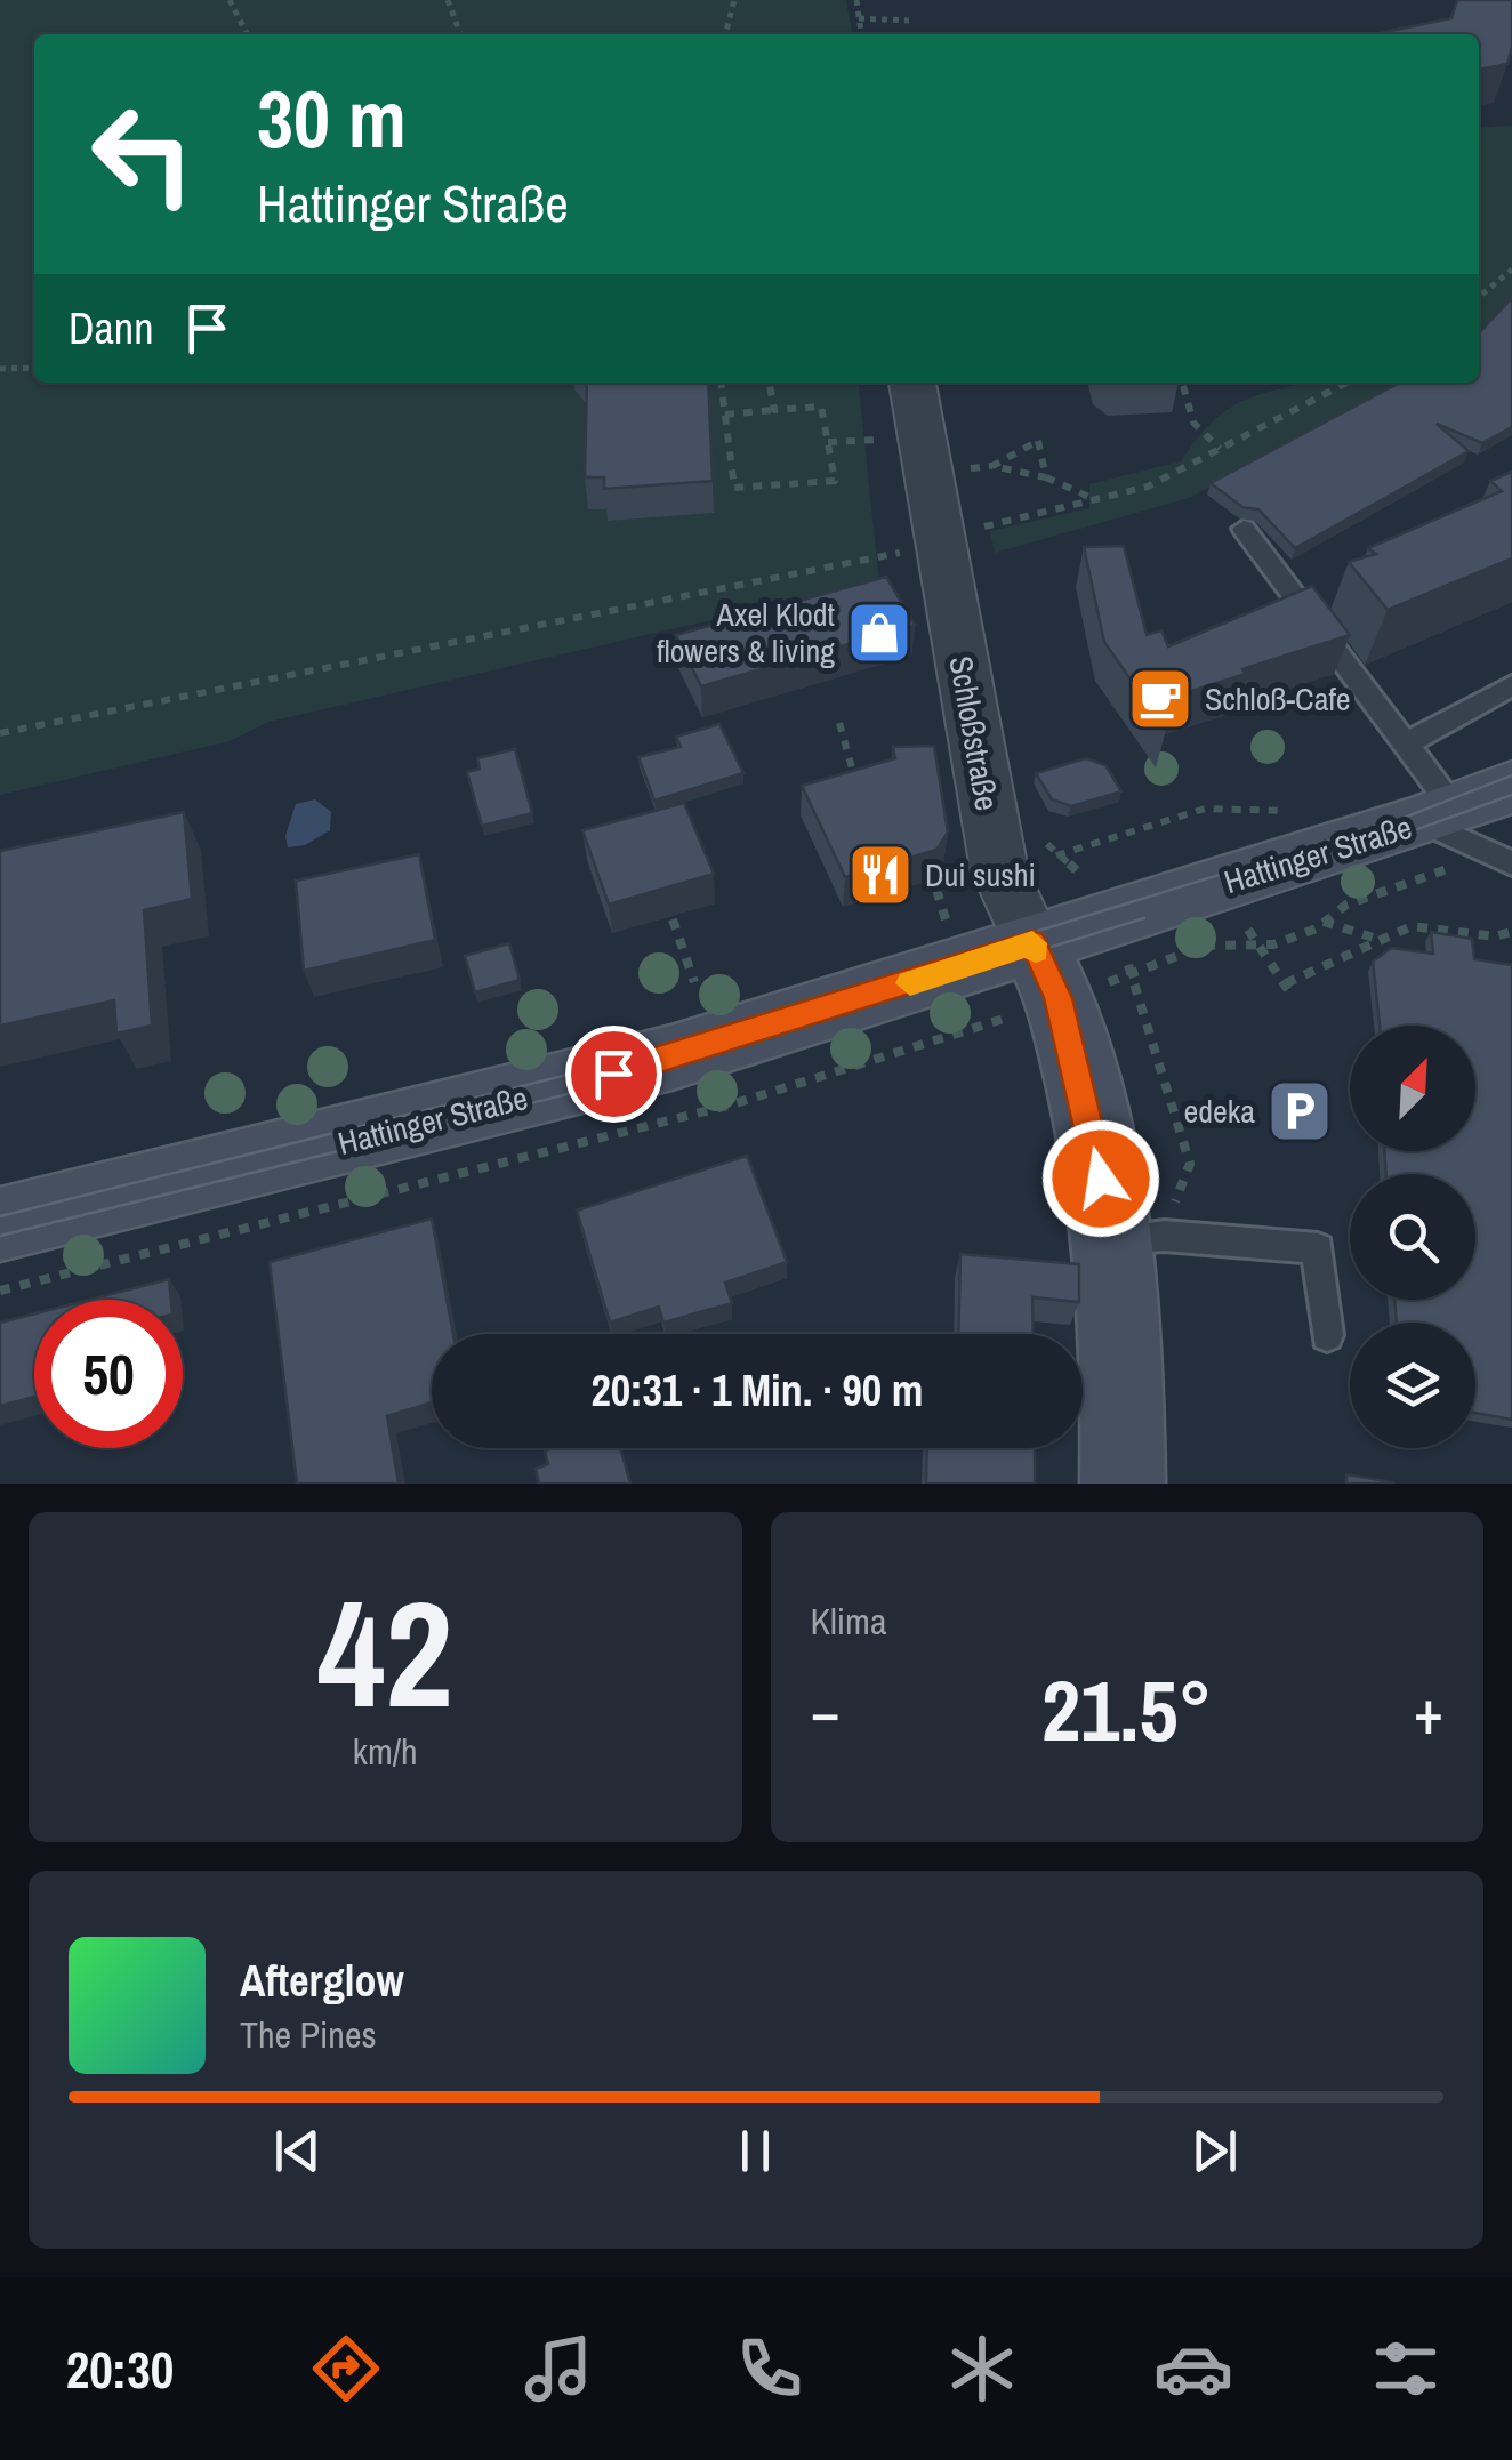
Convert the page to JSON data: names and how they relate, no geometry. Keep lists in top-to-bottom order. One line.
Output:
{"streets":{"main road":["Schloßstraße","Hattinger Straße"]},"crossings":[["Schloßstraße","Hattinger Straße"]],"places":{"shop":["Axel Klodt flowers & living"],"cafe":["Schloß-Cafe"],"restaurant":["Dui sushi"],"parking":["edeka"]},"north":"top right","page":{"turn":["30 m","Hattinger Straße"],"then":"Dann","limit":"50","trip":"20:31 · 1 Min. · 90 m","tile":[["42","km/h"],"Klima"],"heat":["−","21.5°","+"],"song":["Afterglow","The Pines"],"tabs":"20:30"}}
